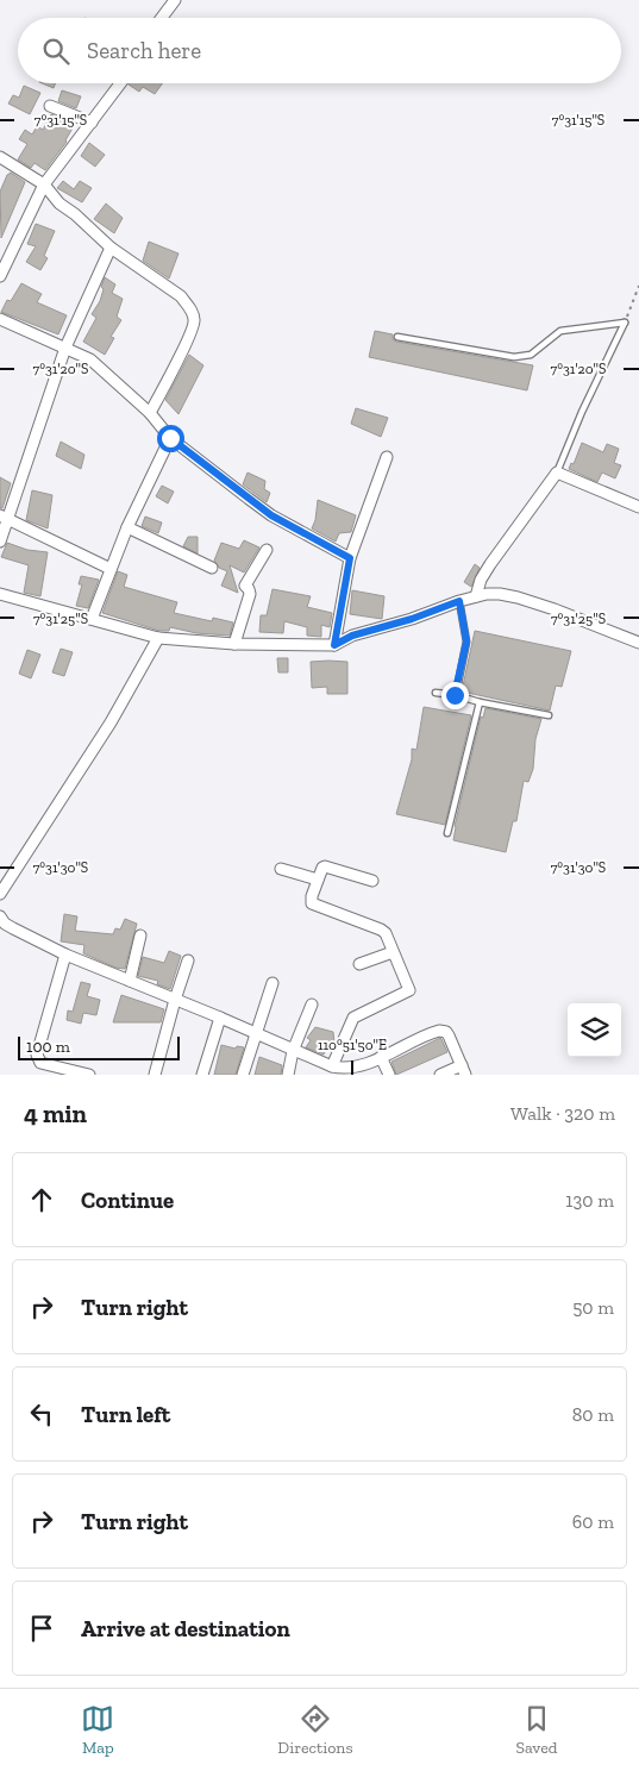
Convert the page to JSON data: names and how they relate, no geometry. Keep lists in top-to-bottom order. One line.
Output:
{"scale_bar":"100 m","page":{"search":"Search here","scale":"100 m","heading":["4 min","Walk · 320 m"],"list":[["Continue","130 m"],["Turn right","50 m"],["Turn left","80 m"],["Turn right","60 m"],"Arrive at destination"],"nav":["Map","Directions","Saved"]},"coordinates":["7°31'15\"S","7°31'20\"S","7°31'25\"S","7°31'30\"S","110°51'50\"E"]}
